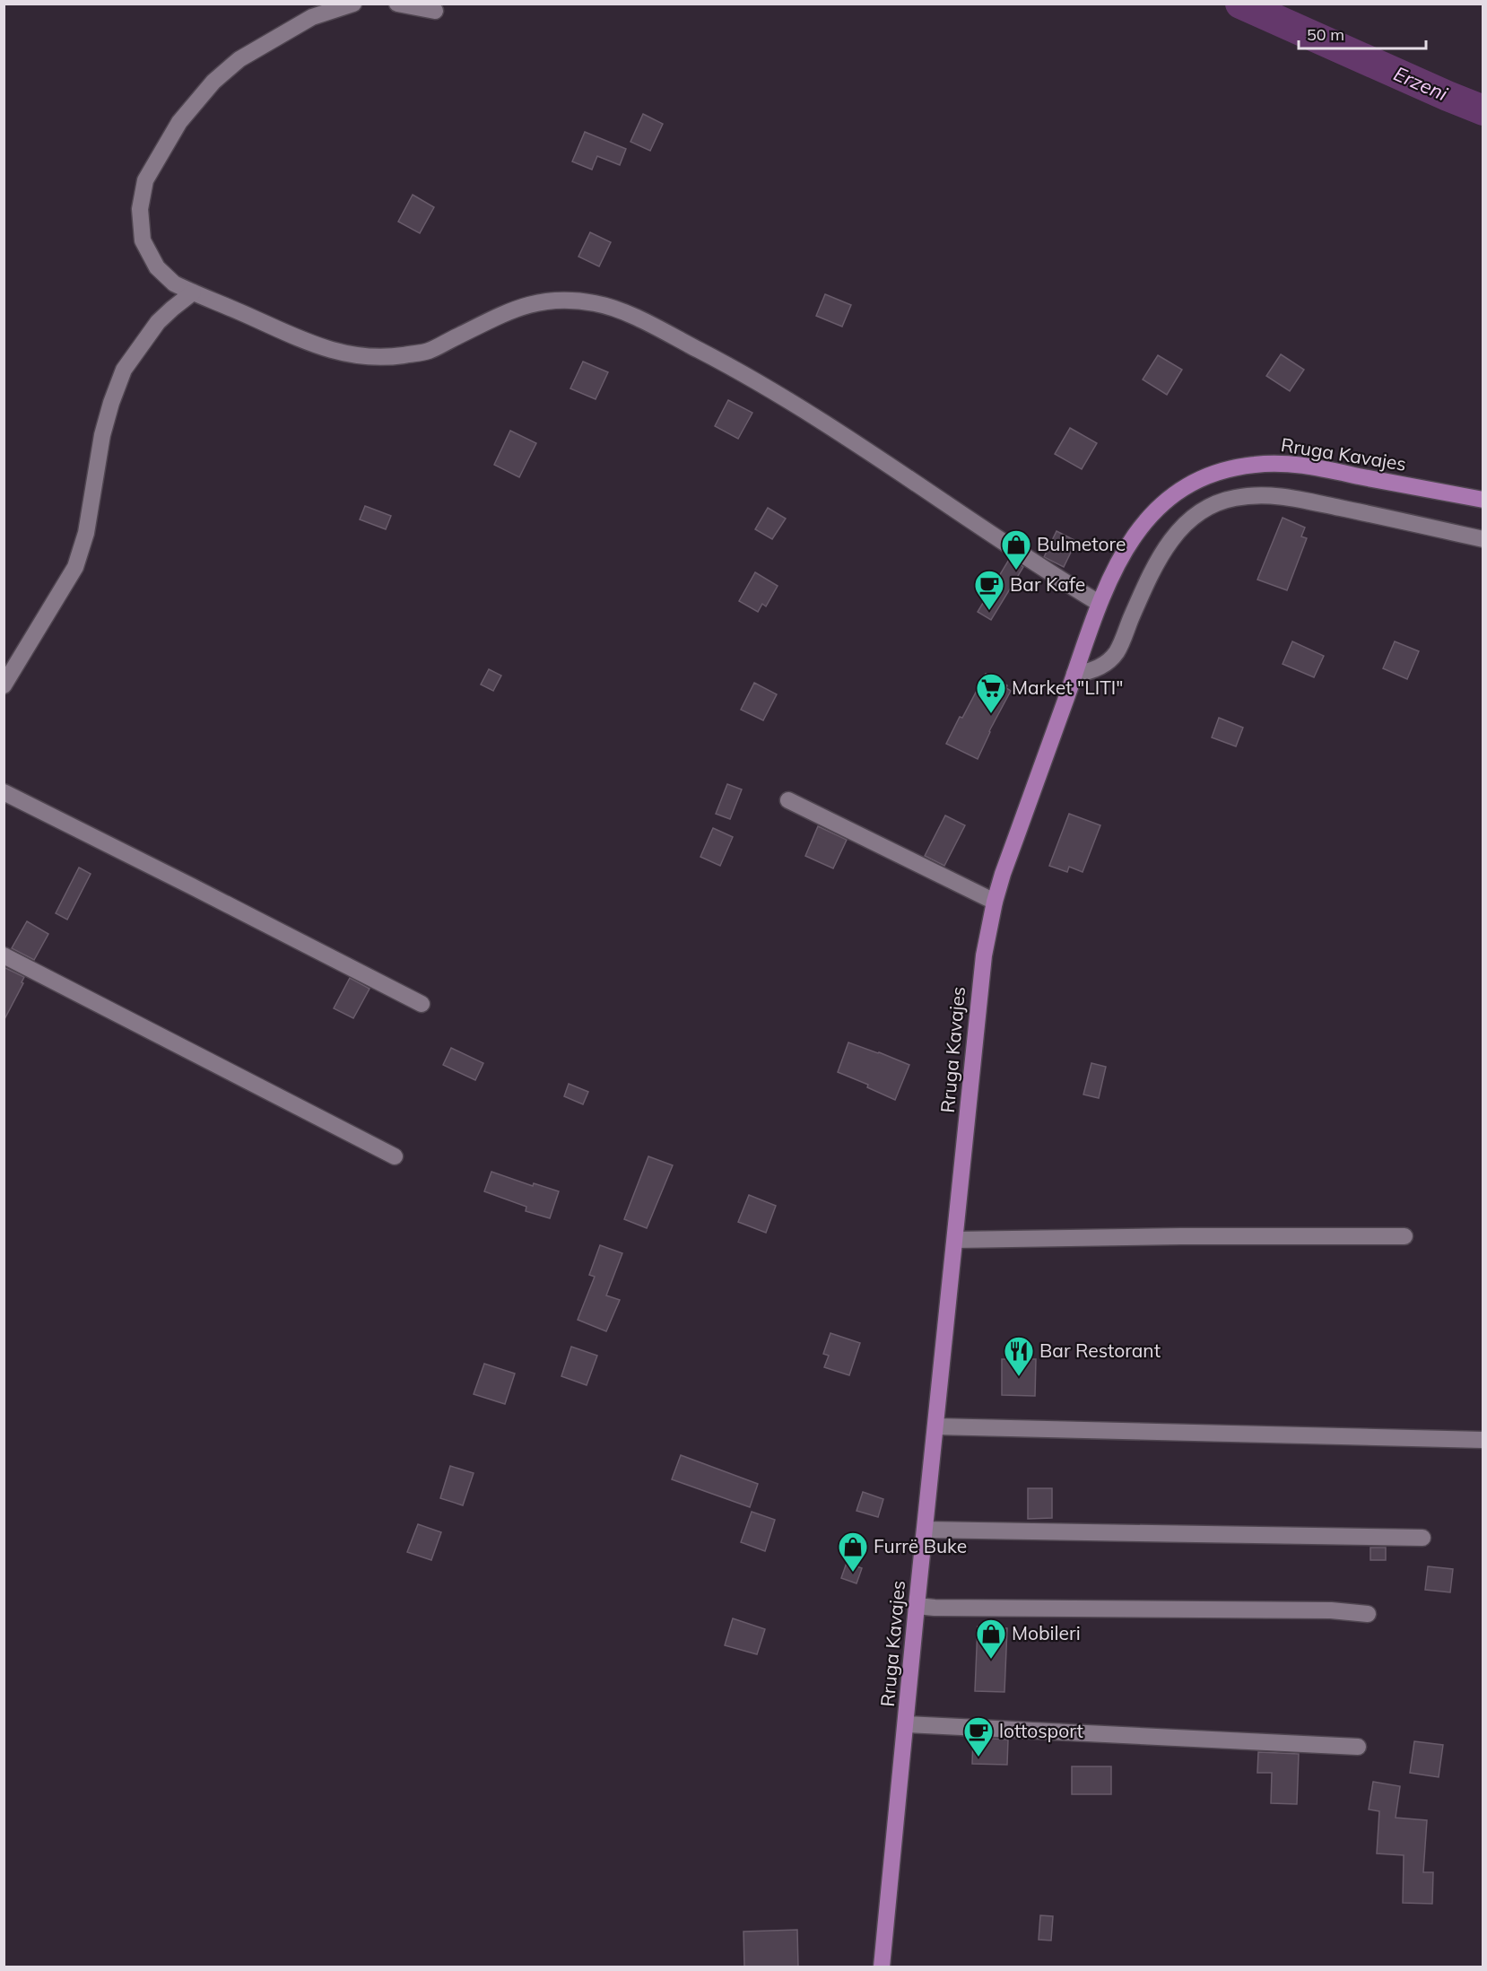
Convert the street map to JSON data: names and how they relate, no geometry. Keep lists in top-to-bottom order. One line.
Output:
{"streets":{"main road":["Rruga Kavajes"]},"water":["Erzeni"],"places":{"shop":["Bulmetore","Furrë Buke","Mobileri"],"cafe":["Bar Kafe","lottosport"],"supermarket":["Market \"LITI\""],"restaurant":["Bar Restorant"]},"scale_bar":"50 m"}
